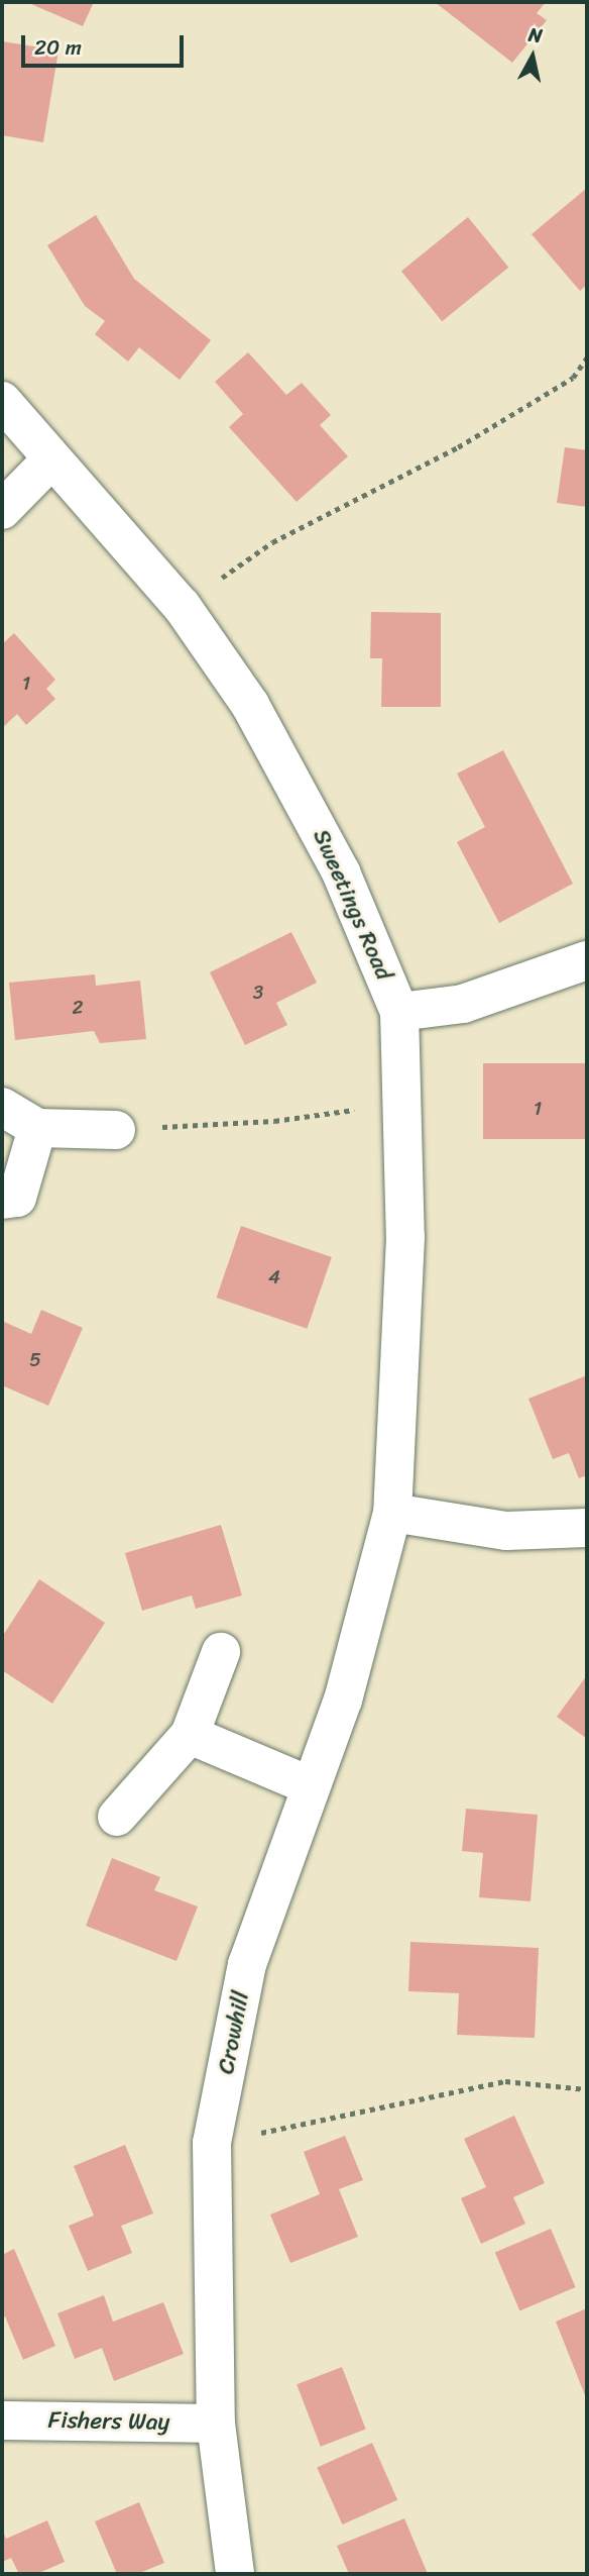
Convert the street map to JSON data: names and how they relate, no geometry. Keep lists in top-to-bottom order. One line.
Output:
{"streets":{"street":["Sweetings Road","Crowhill","Fishers Way"]},"crossings":[["Sweetings Road","Crowhill"],["Crowhill","Fishers Way"]],"house_numbers":["1","3","2","1","4","5"],"scale_bar":"20 m","north":"top"}
